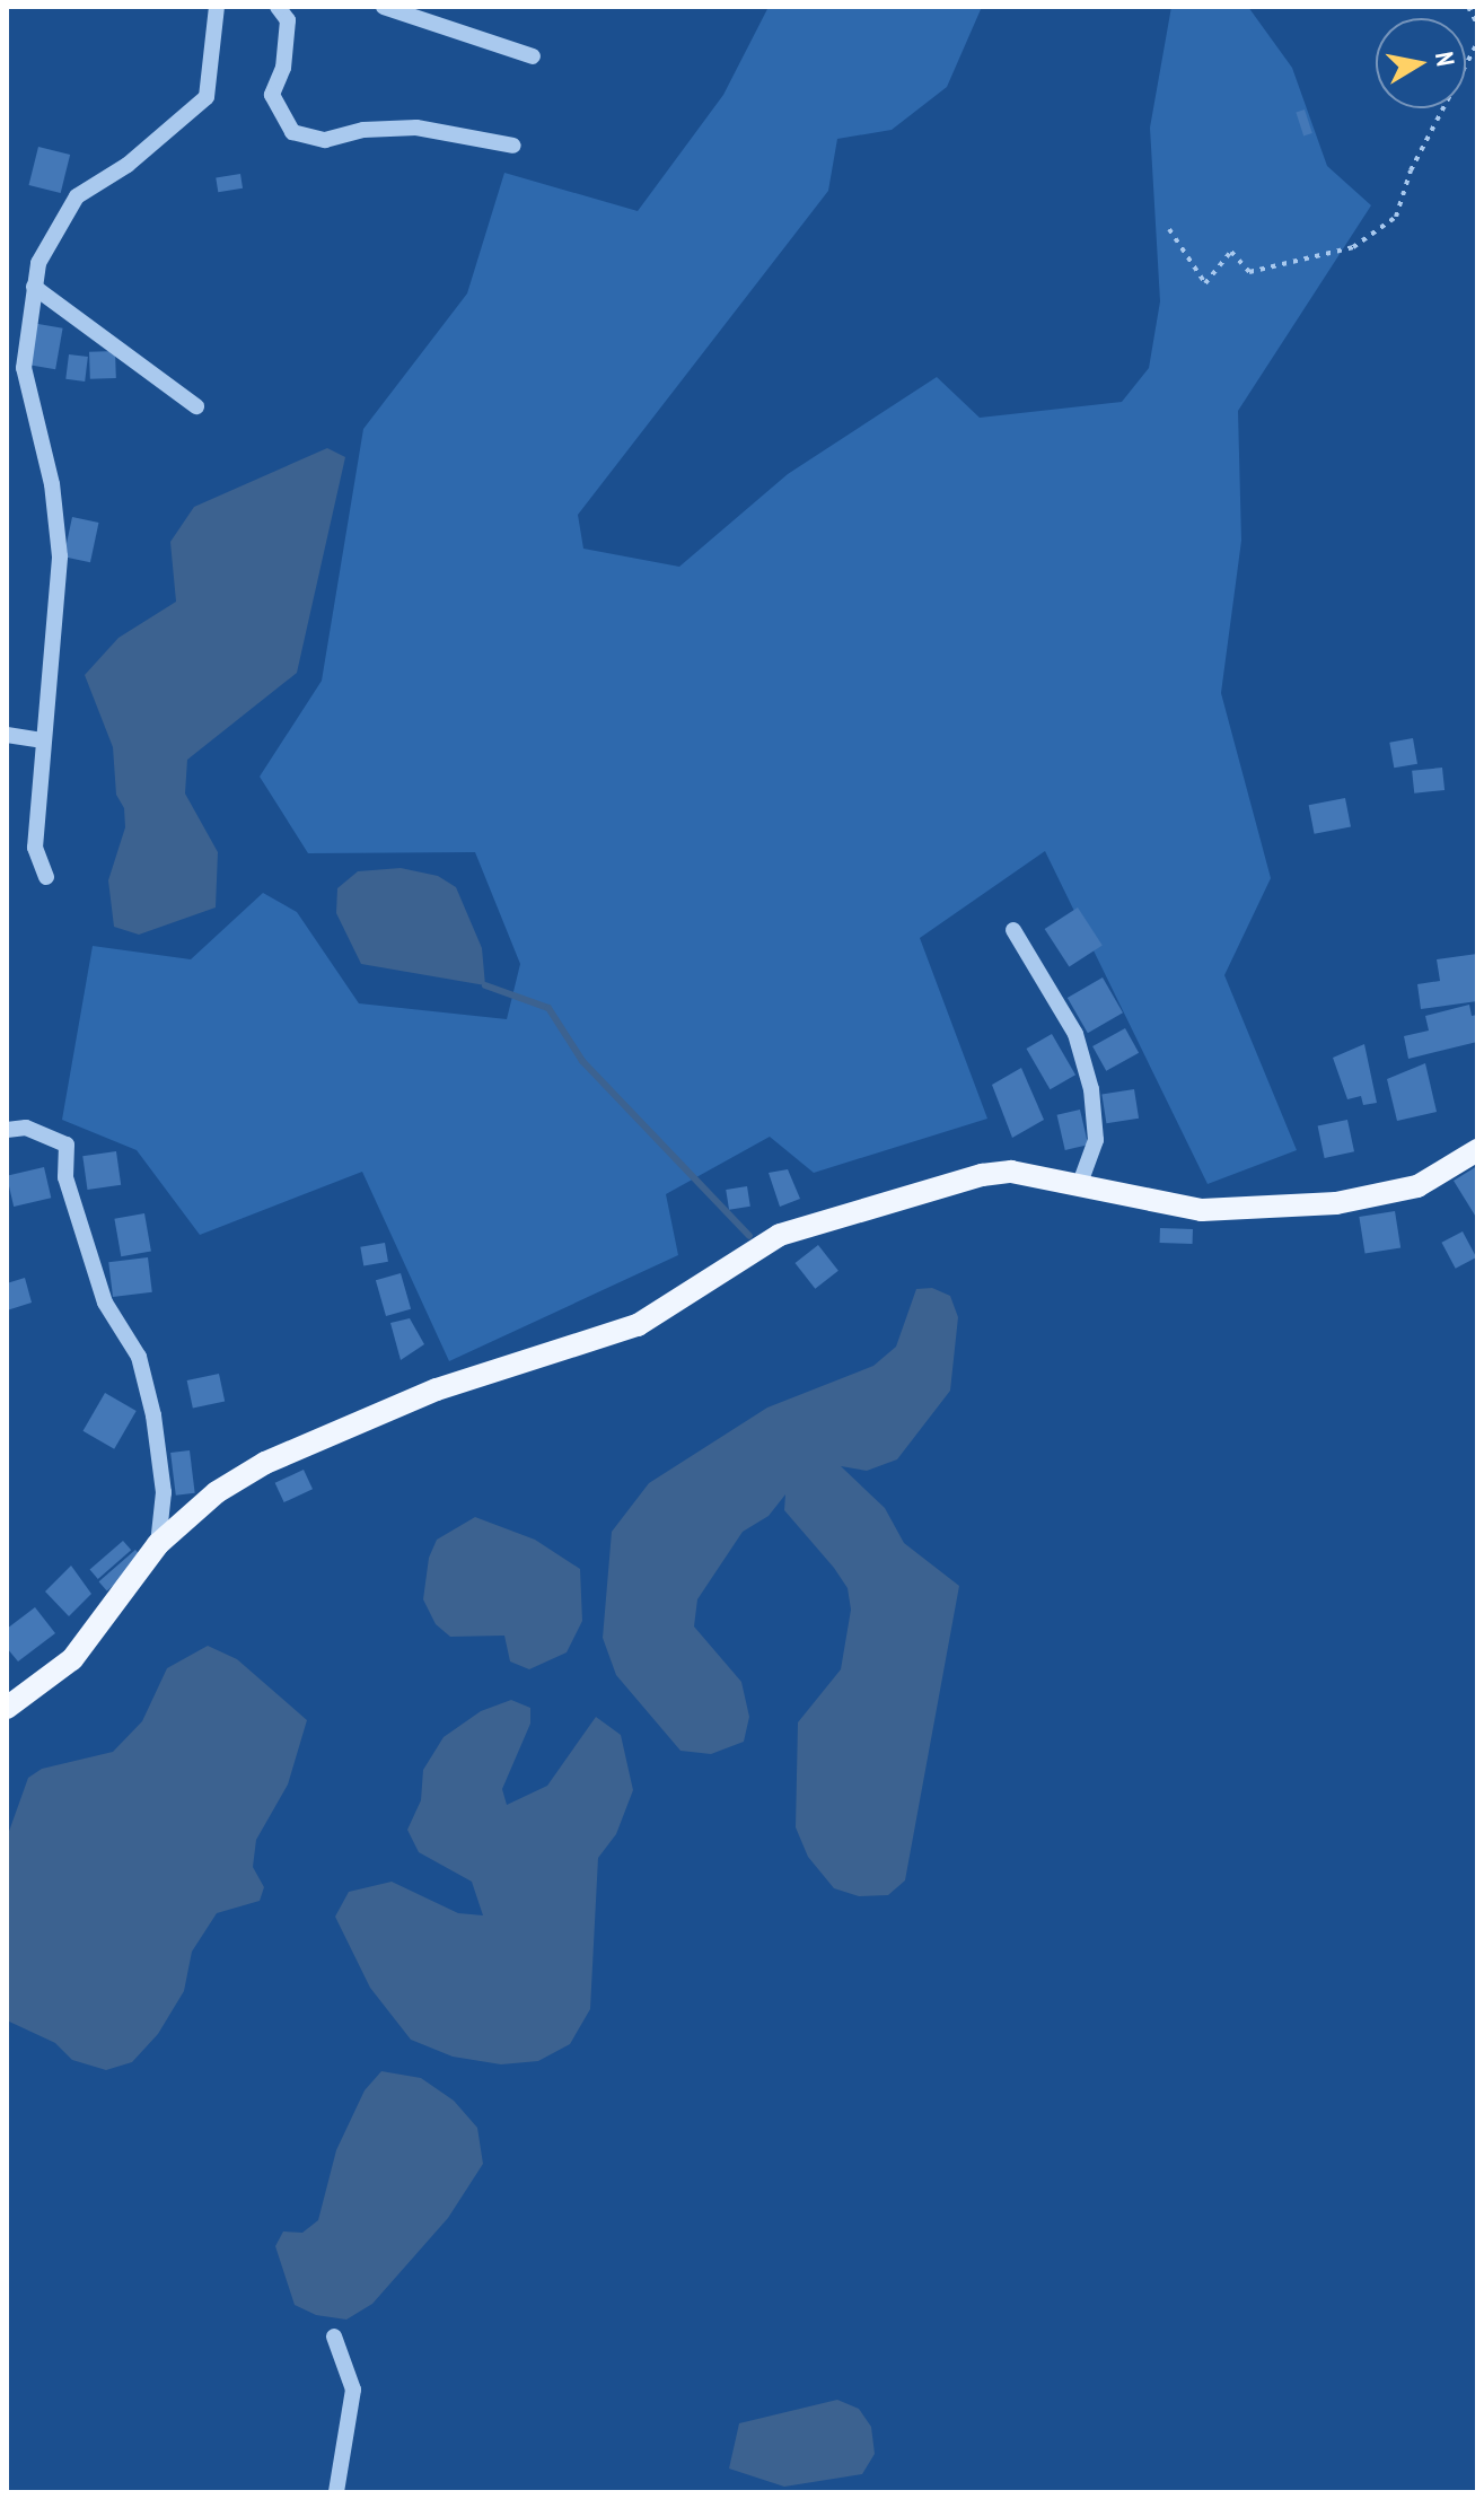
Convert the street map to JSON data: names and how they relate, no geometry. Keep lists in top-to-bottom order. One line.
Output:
{"north":"right"}
